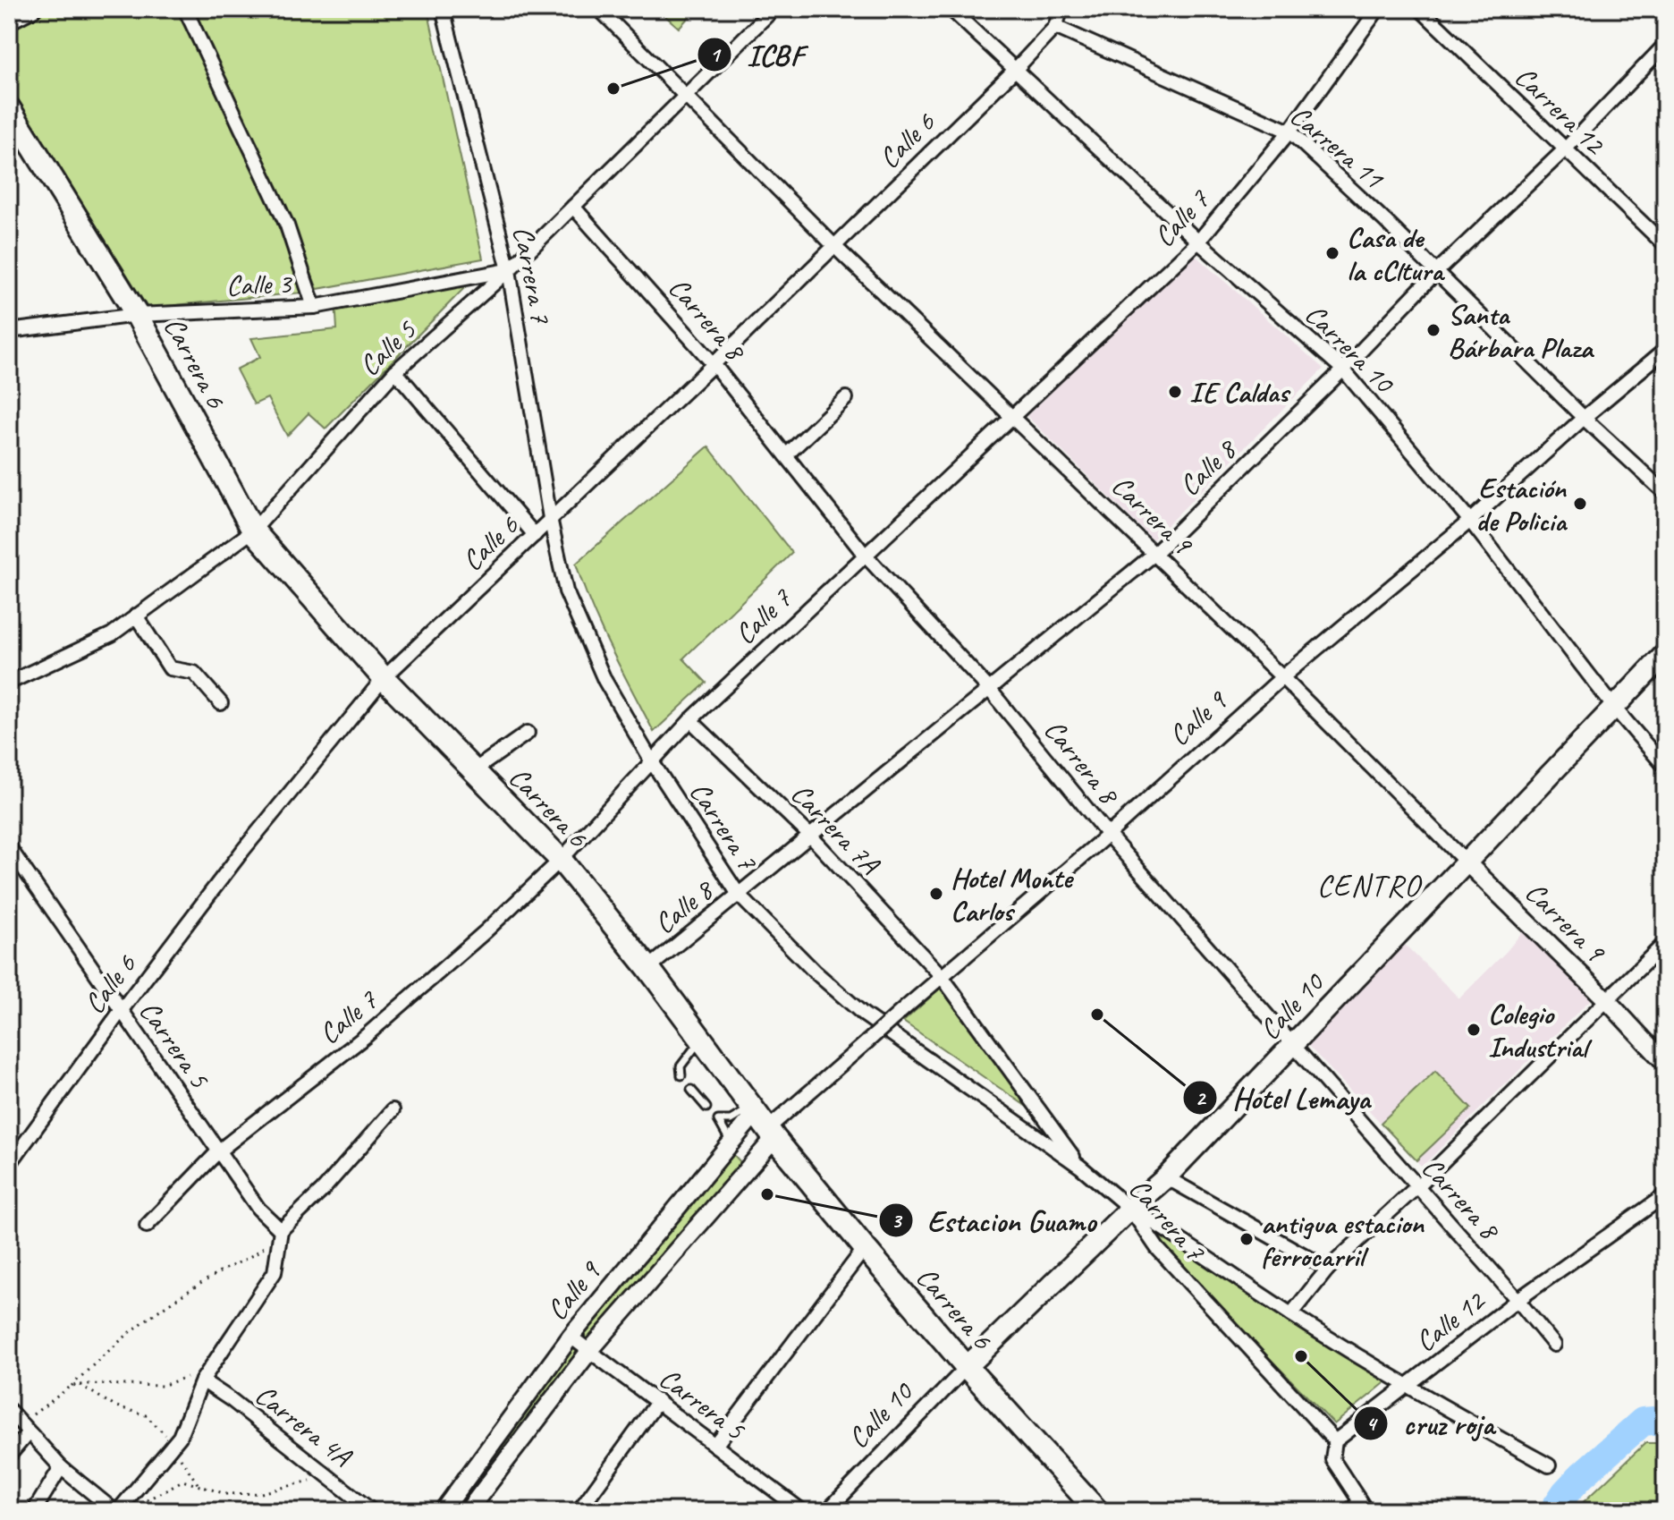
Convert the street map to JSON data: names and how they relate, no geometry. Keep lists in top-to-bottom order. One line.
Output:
{"streets":{"main road":["Carrera 6","Calle 10"],"street":["Carrera 12","Calle 6","Carrera 11","Calle 7","Carrera 7","Calle 3","Carrera 8","Calle 5","Carrera 10","Calle 8","Carrera 9","Calle 9","Carrera 7A","Carrera 5","Calle 12","Carrera 4A"]},"crossings":[["Carrera 12","Calle 8"],["Calle 6","Carrera 11"],["Calle 6","Carrera 7"],["Calle 6","Carrera 8"],["Calle 6","Carrera 10"],["Calle 6","Carrera 6"],["Calle 6","Carrera 9"],["Calle 6","Carrera 5"],["Carrera 11","Calle 7"],["Carrera 11","Calle 8"],["Carrera 11","Calle 9"],["Calle 7","Carrera 7"],["Calle 7","Carrera 8"],["Calle 7","Carrera 10"],["Calle 7","Carrera 6"],["Calle 7","Carrera 9"],["Calle 7","Carrera 7A"],["Calle 7","Carrera 5"],["Carrera 7","Calle 3"],["Carrera 7","Calle 5"],["Carrera 7","Calle 8"],["Carrera 7","Carrera 7A"],["Carrera 7","Calle 10"],["Carrera 7","Calle 12"],["Calle 3","Calle 5"],["Calle 3","Carrera 6"],["Carrera 8","Calle 5"],["Carrera 8","Calle 8"],["Carrera 8","Calle 9"],["Carrera 8","Calle 10"],["Carrera 8","Calle 12"],["Calle 5","Carrera 6"],["Calle 5","Carrera 9"],["Carrera 10","Calle 8"],["Carrera 10","Calle 9"],["Carrera 10","Calle 10"],["Carrera 6","Calle 8"],["Carrera 6","Calle 9"],["Carrera 6","Calle 10"],["Calle 8","Carrera 9"],["Calle 8","Carrera 7A"],["Carrera 9","Calle 9"],["Carrera 9","Calle 10"],["Calle 9","Carrera 7A"],["Calle 9","Carrera 5"]],"districts":["CENTRO"],"places":["ICBF","Casa de la cCltura","Santa Bárbara Plaza","IE Caldas","Estación de Policia","Hotel Monte Carlos","Hotel Lemaya","Colegio Industrial","Estacion Guamo","antigua estacion ferrocarril","cruz roja"]}
